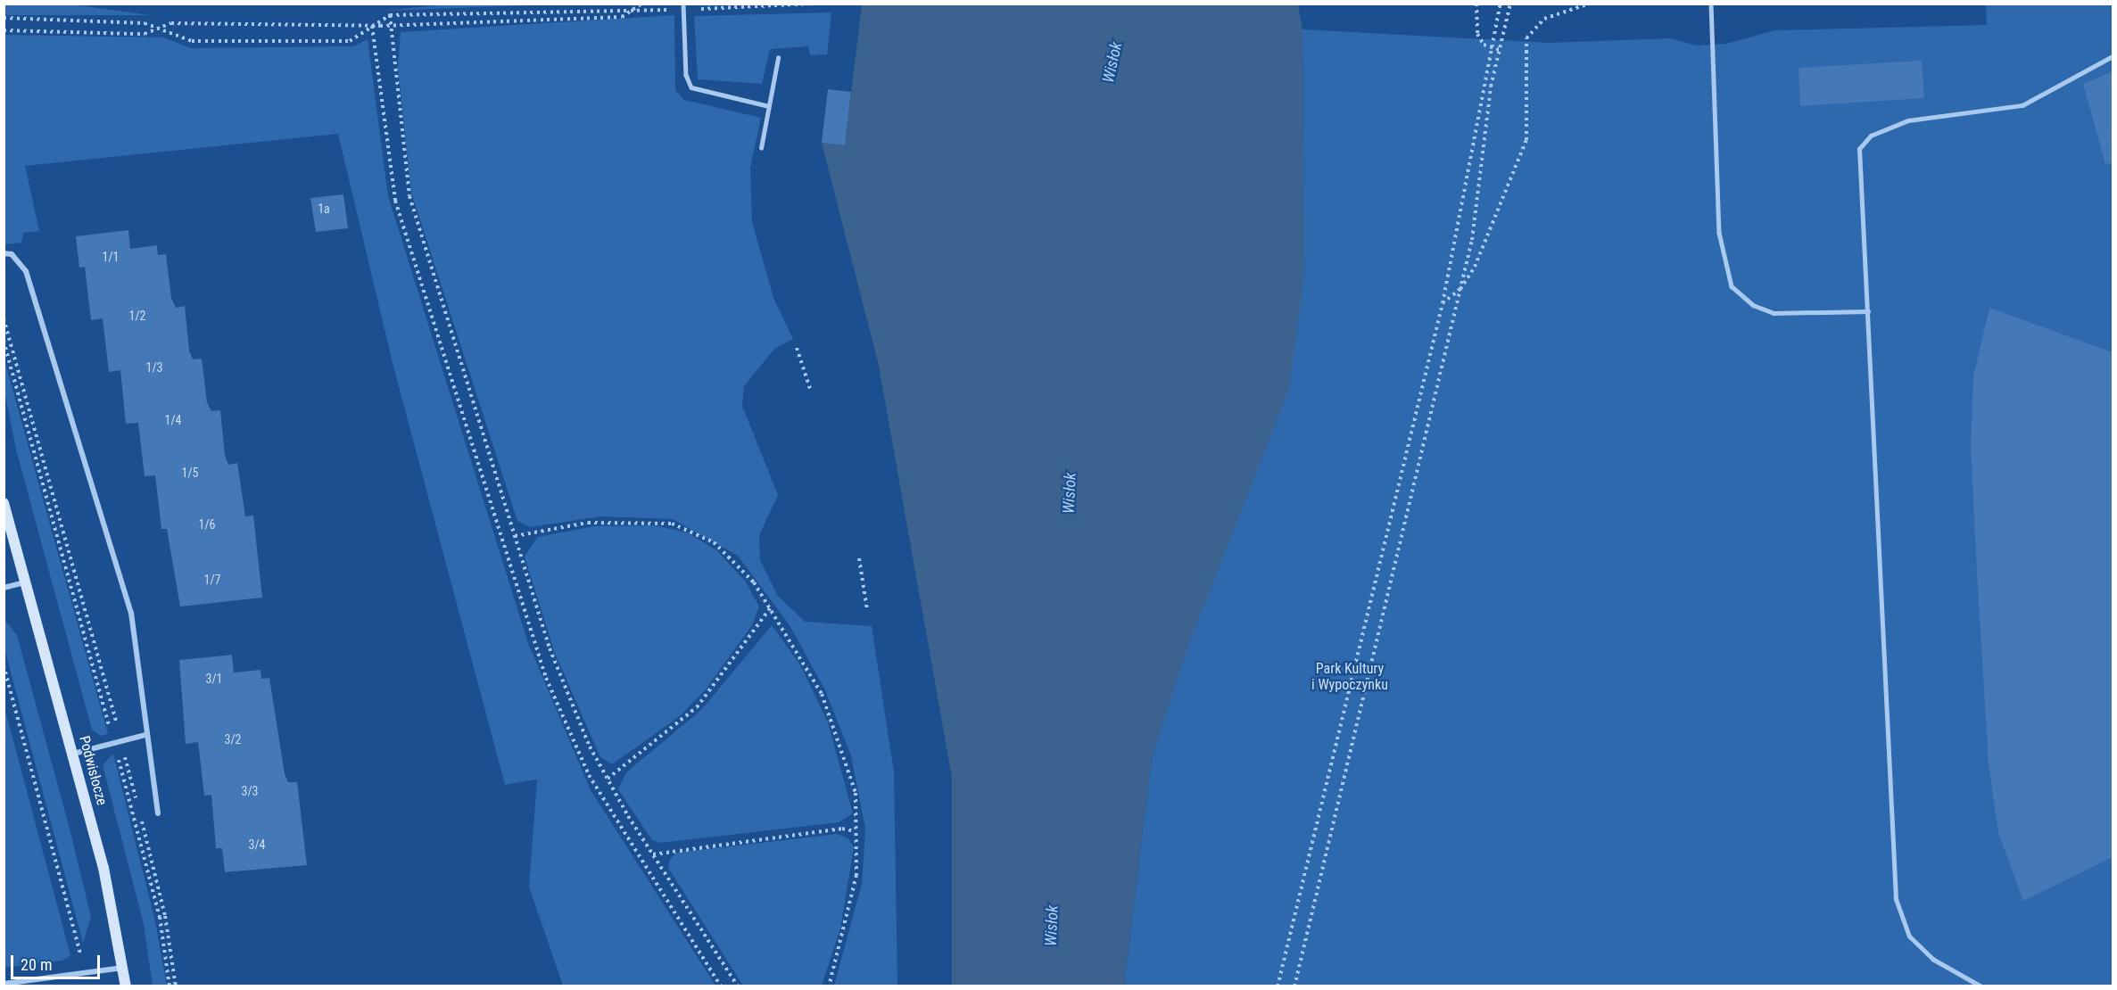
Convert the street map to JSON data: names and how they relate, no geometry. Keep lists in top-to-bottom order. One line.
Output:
{"streets":{"street":["Podwisłocze"]},"water":["Wisłok"],"parks":["Park Kultury i Wypoczynku"],"house_numbers":["1a","1/1","1/2","1/3","1/4","1/5","1/6","1/7","3/1","3/2","3/3","3/4"],"scale_bar":"20 m"}
